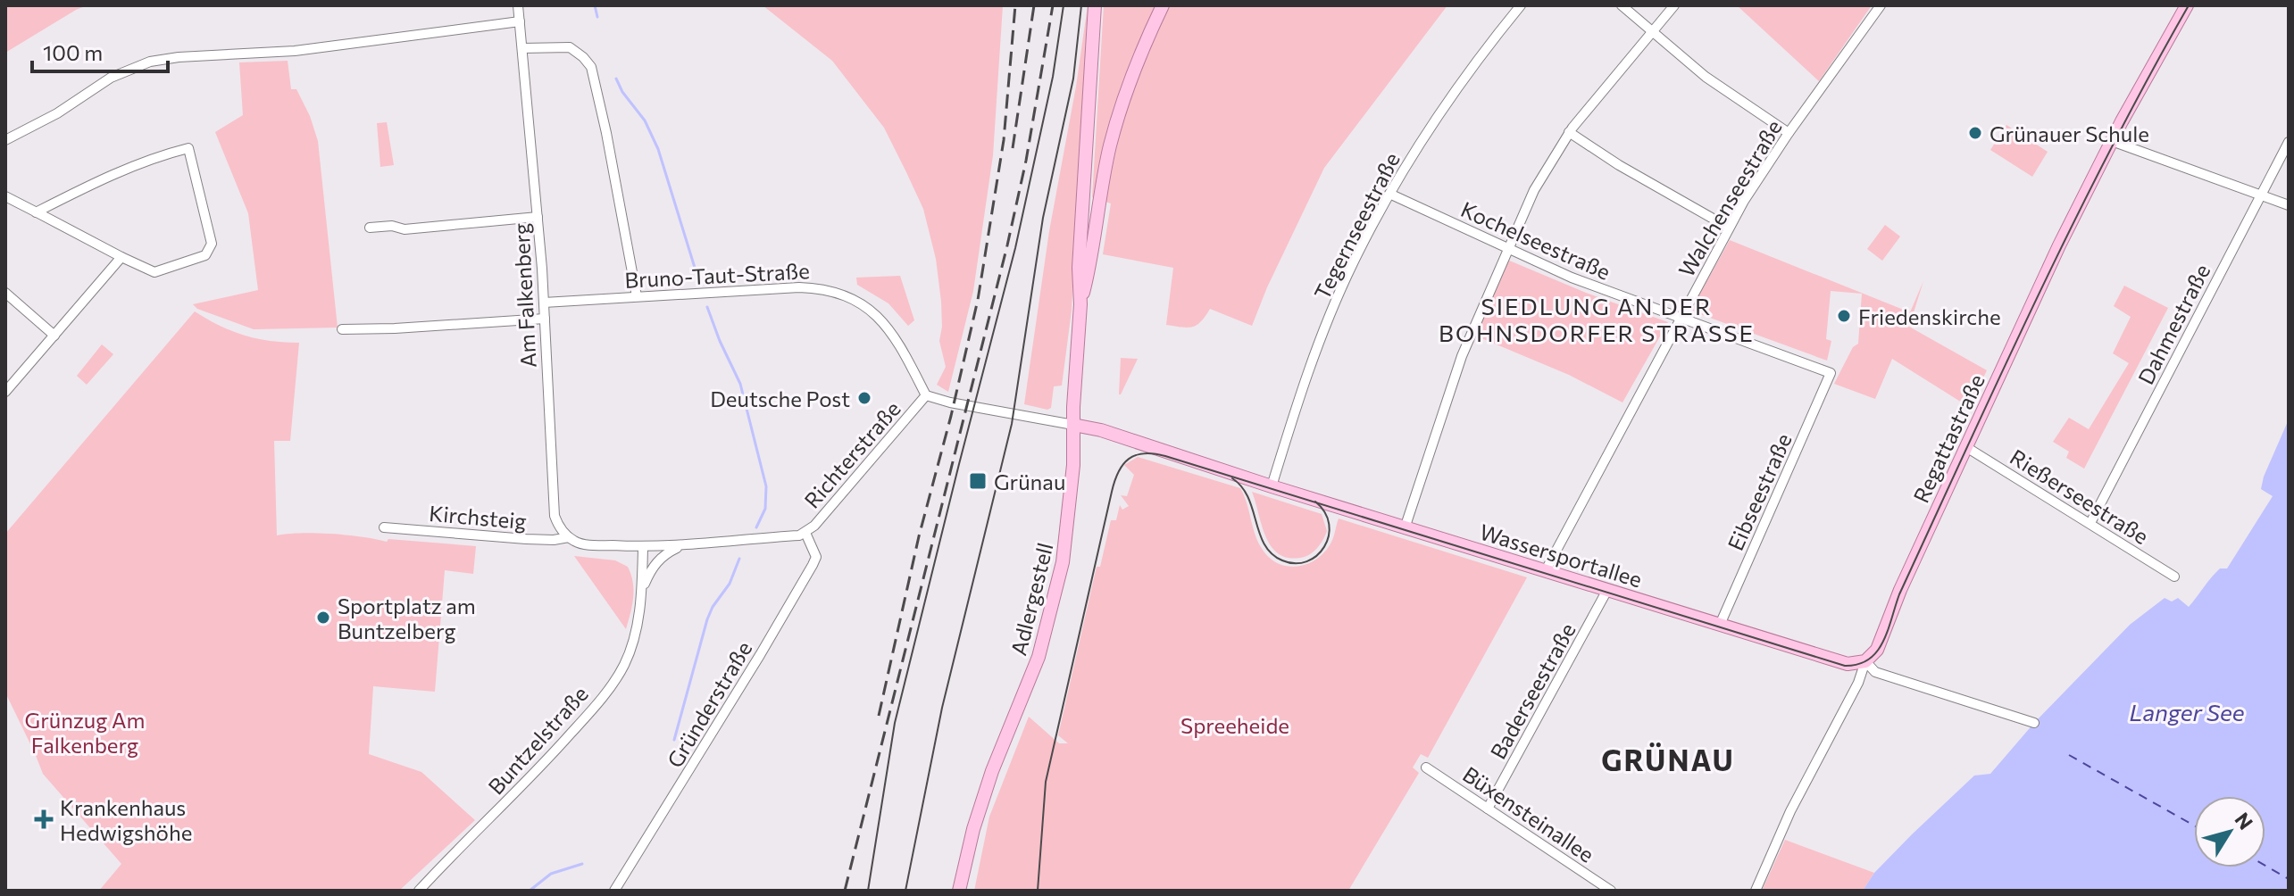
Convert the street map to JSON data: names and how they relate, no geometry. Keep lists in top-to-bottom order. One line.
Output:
{"streets":{"main road":["Regattastraße","Wassersportallee","Adlergestell"],"street":["Walchenseestraße","Tegernseestraße","Kochelseestraße","Bruno-Taut-Straße","Am Falkenberg","Dahmestraße","Richterstraße","Eibseestraße","Rießerseestraße","Kirchsteig","Baderseestraße","Gründerstraße","Buntzelstraße","Büxensteinallee"]},"crossings":[["Walchenseestraße","Kochelseestraße"],["Walchenseestraße","Wassersportallee"],["Tegernseestraße","Kochelseestraße"],["Tegernseestraße","Wassersportallee"],["Kochelseestraße","Eibseestraße"],["Bruno-Taut-Straße","Am Falkenberg"],["Bruno-Taut-Straße","Richterstraße"],["Am Falkenberg","Richterstraße"],["Am Falkenberg","Kirchsteig"],["Dahmestraße","Rießerseestraße"],["Regattastraße","Rießerseestraße"],["Regattastraße","Wassersportallee"],["Richterstraße","Kirchsteig"],["Richterstraße","Wassersportallee"],["Richterstraße","Adlergestell"],["Richterstraße","Gründerstraße"],["Richterstraße","Buntzelstraße"],["Eibseestraße","Wassersportallee"],["Wassersportallee","Adlergestell"],["Wassersportallee","Baderseestraße"],["Baderseestraße","Büxensteinallee"]],"districts":["SIEDLUNG AN DER BOHNSDORFER STRASSE","GRÜNAU"],"water":["Langer See"],"parks":["Grünzug Am Falkenberg","Spreeheide"],"places":{"other":["Grünauer Schule","Friedenskirche","Deutsche Post","Sportplatz am Buntzelberg"],"transit":["Grünau"],"health":["Krankenhaus Hedwigshöhe"]},"scale_bar":"100 m","north":"top right"}
